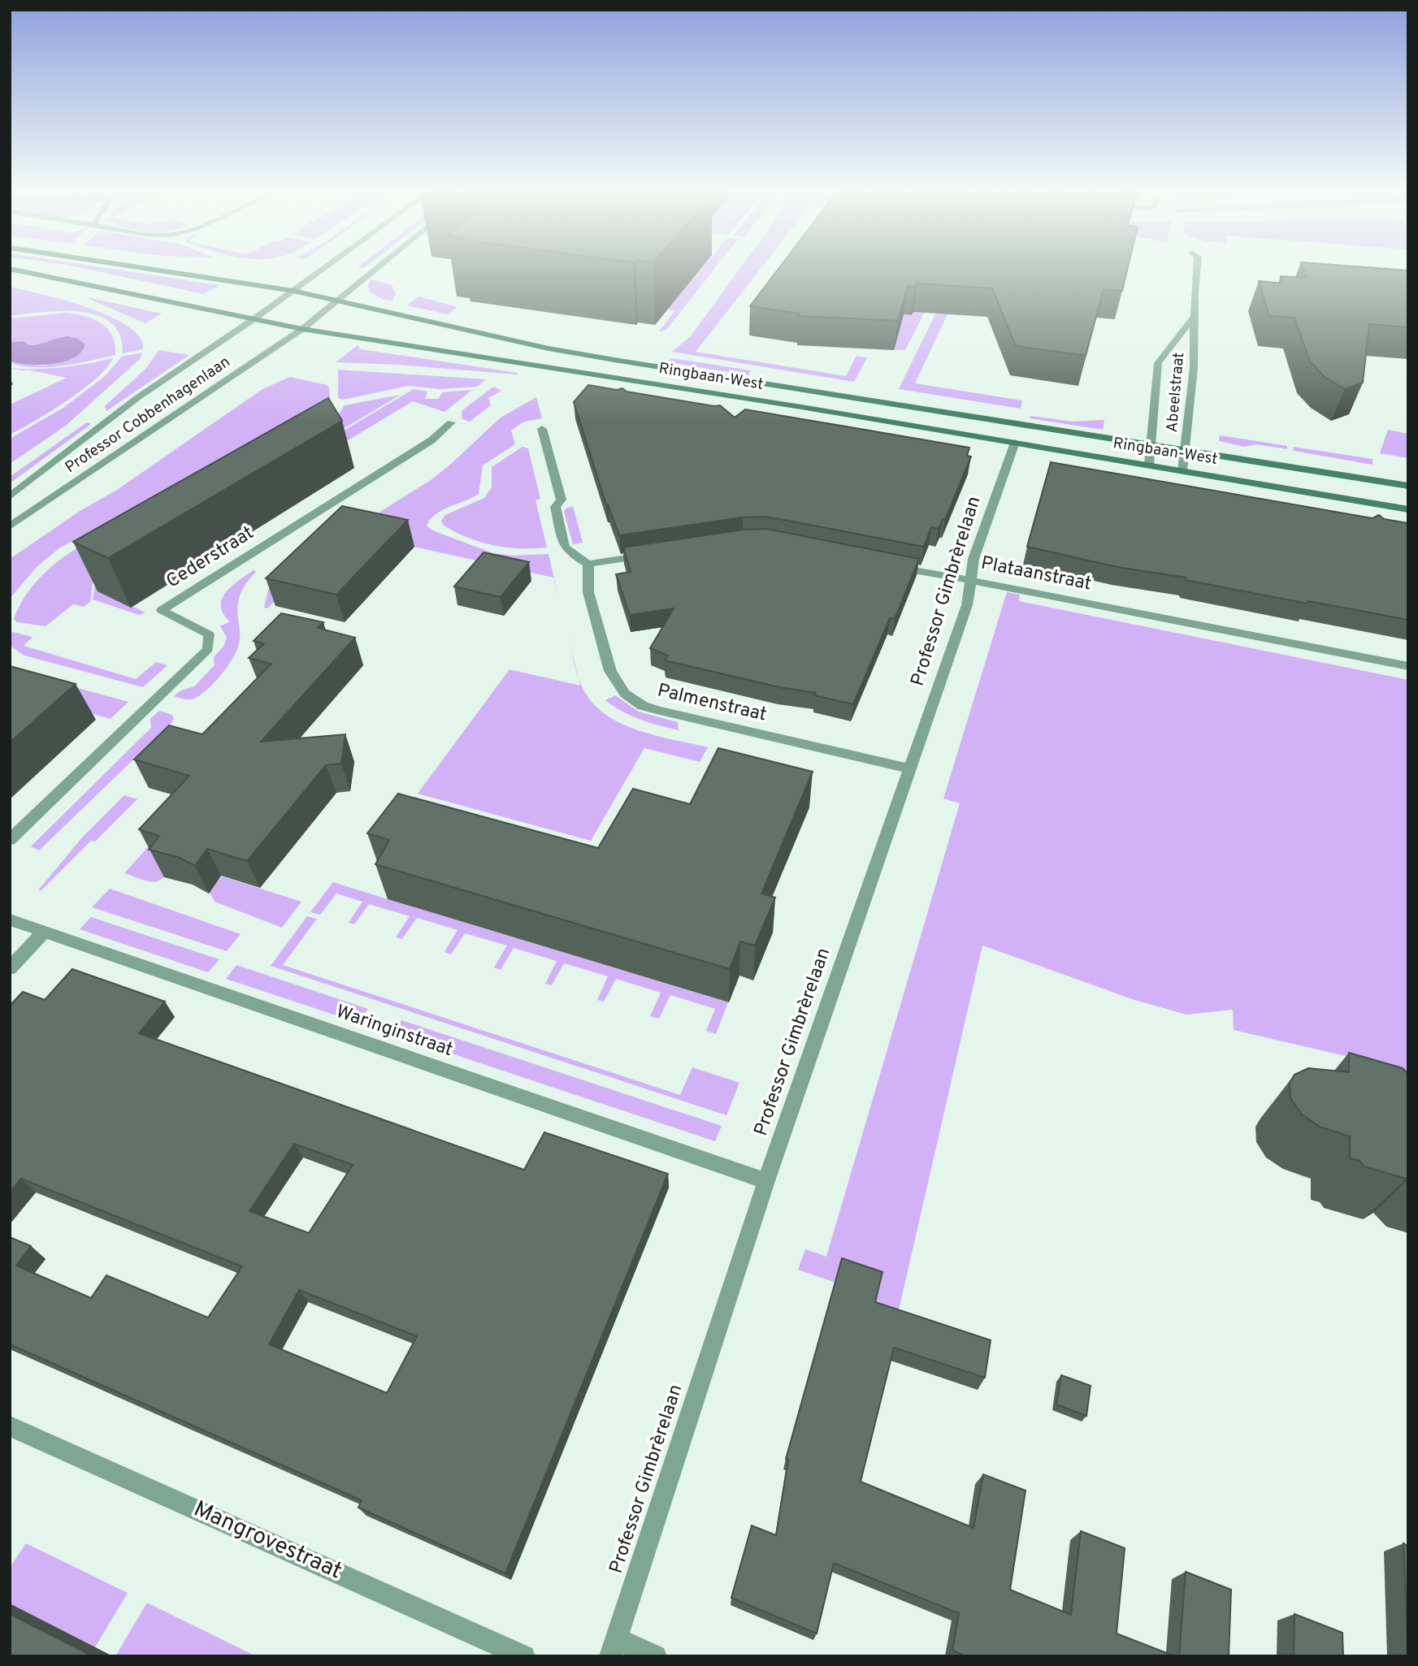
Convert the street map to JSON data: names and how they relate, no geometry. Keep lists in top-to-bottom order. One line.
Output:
{"streets":{"main road":["Ringbaan-West"],"street":["Abeelstraat","Professor Cobbenhagenlaan","Cederstraat","Plataanstraat","Professor Gimbrèrelaan","Palmenstraat","Waringinstraat","Mangrovestraat"]},"crossings":[["Ringbaan-West","Abeelstraat"],["Ringbaan-West","Professor Cobbenhagenlaan"],["Ringbaan-West","Professor Gimbrèrelaan"],["Plataanstraat","Professor Gimbrèrelaan"],["Professor Gimbrèrelaan","Palmenstraat"],["Professor Gimbrèrelaan","Waringinstraat"]]}
